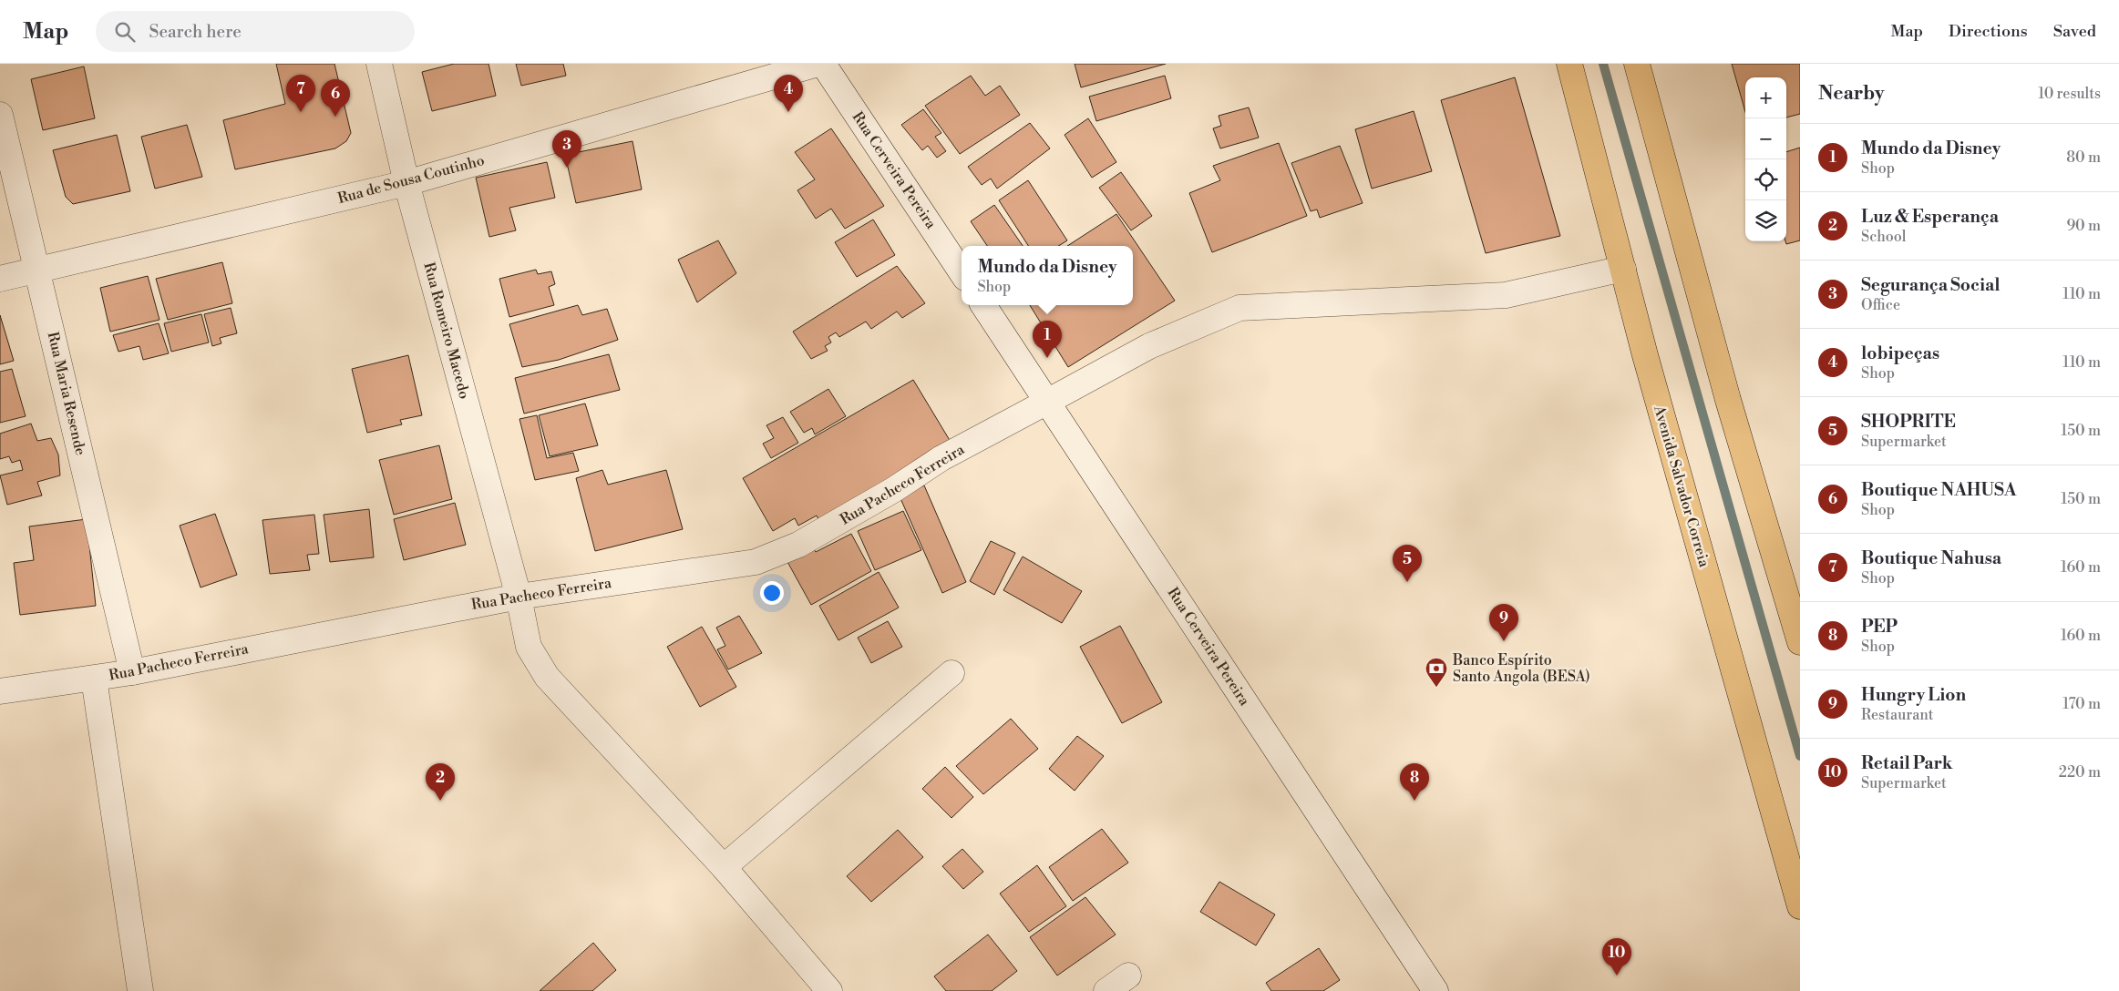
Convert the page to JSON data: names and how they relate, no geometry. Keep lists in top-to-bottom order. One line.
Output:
{"streets":{"main road":["Avenida Salvador Correia"],"street":["Rua Cerveira Pereira","Rua de Sousa Coutinho","Rua Romeiro Macedo","Rua Maria Resende","Rua Pacheco Ferreira"]},"crossings":[["Rua Cerveira Pereira","Rua Pacheco Ferreira"],["Rua de Sousa Coutinho","Rua Romeiro Macedo"],["Rua de Sousa Coutinho","Rua Maria Resende"],["Rua Romeiro Macedo","Rua Pacheco Ferreira"],["Rua Maria Resende","Rua Pacheco Ferreira"],["Rua Pacheco Ferreira","Avenida Salvador Correia"]],"places":{"bank":["Banco Espírito Santo Angola (BESA)"]},"page":{"header":"Map","search":"Search here","nav":["Map","Directions","Saved"],"heading":["Nearby","10 results"],"pins":["4","7","6","3","1","5","9","2","8","10"],"map_buttons":["+","−"],"list":[{"mark":"1","name":"Mundo da Disney","note":"Shop","value":"80 m"},{"mark":"2","name":"Luz & Esperança","note":"School","value":"90 m"},{"mark":"3","name":"Segurança Social","note":"Office","value":"110 m"},{"mark":"4","name":"lobipeças","note":"Shop","value":"110 m"},{"mark":"5","name":"SHOPRITE","note":"Supermarket","value":"150 m"},{"mark":"6","name":"Boutique NAHUSA","note":"Shop","value":"150 m"},{"mark":"7","name":"Boutique Nahusa","note":"Shop","value":"160 m"},{"mark":"8","name":"PEP","note":"Shop","value":"160 m"},{"mark":"9","name":"Hungry Lion","note":"Restaurant","value":"170 m"},{"mark":"10","name":"Retail Park","note":"Supermarket","value":"220 m"}],"popup":["Mundo da Disney","Shop"]}}
